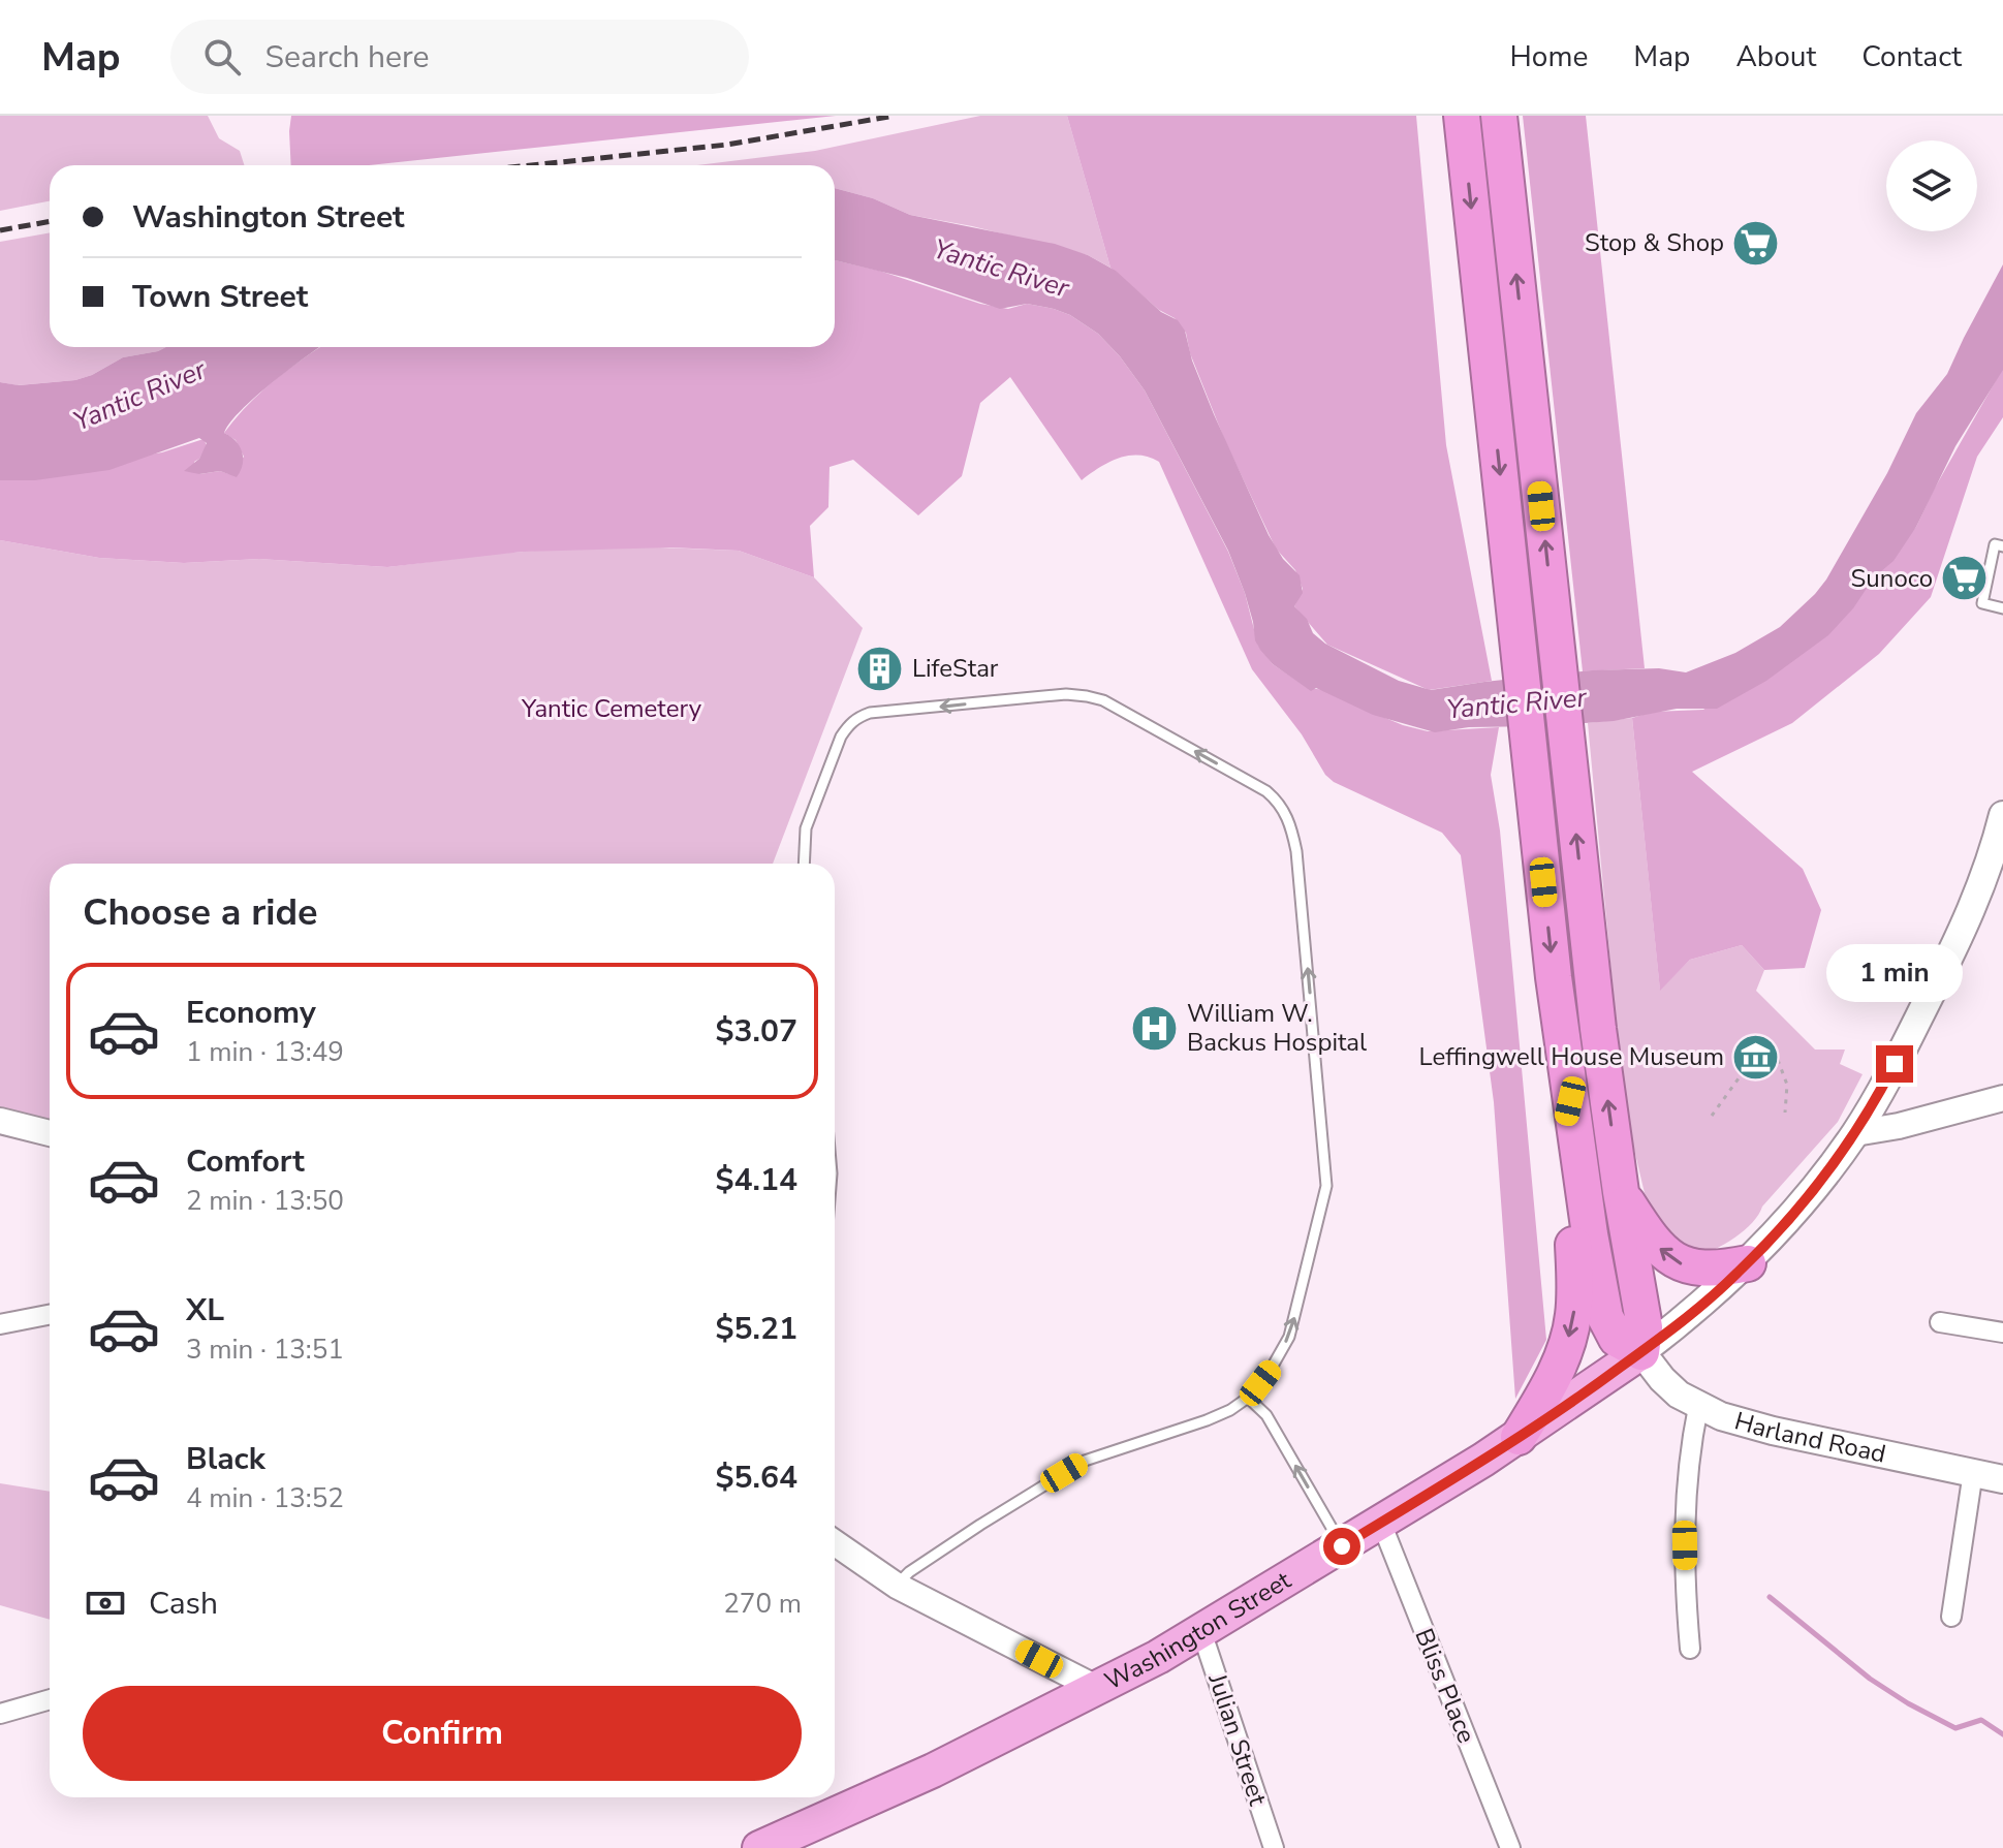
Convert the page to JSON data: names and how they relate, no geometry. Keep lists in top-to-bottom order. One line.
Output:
{"streets":{"highway":["Washington Street"],"main road":["Harland Road"],"street":["Bliss Place","Julian Street"]},"crossings":[["Harland Road","Washington Street"],["Washington Street","Bliss Place"],["Washington Street","Julian Street"]],"water":["Yantic River"],"parks":["Yantic Cemetery"],"places":{"supermarket":["Stop & Shop","Sunoco"],"building":["LifeStar"],"hospital":["William W. Backus Hospital"],"museum":["Leffingwell House Museum"]},"page":{"header":"Map","search":"Search here","nav":["Home","Map","About","Contact"],"banner":["Washington Street","Town Street"],"heading":"Choose a ride","bubble":"1 min","list":[{"name":"Economy","note":"1 min · 13:49","value":"$3.07"},{"name":"Comfort","note":"2 min · 13:50","value":"$4.14"},{"name":"XL","note":"3 min · 13:51","value":"$5.21"},{"name":"Black","note":"4 min · 13:52","value":"$5.64"}],"pay":["Cash","270 m"],"buttons":"Confirm"}}
